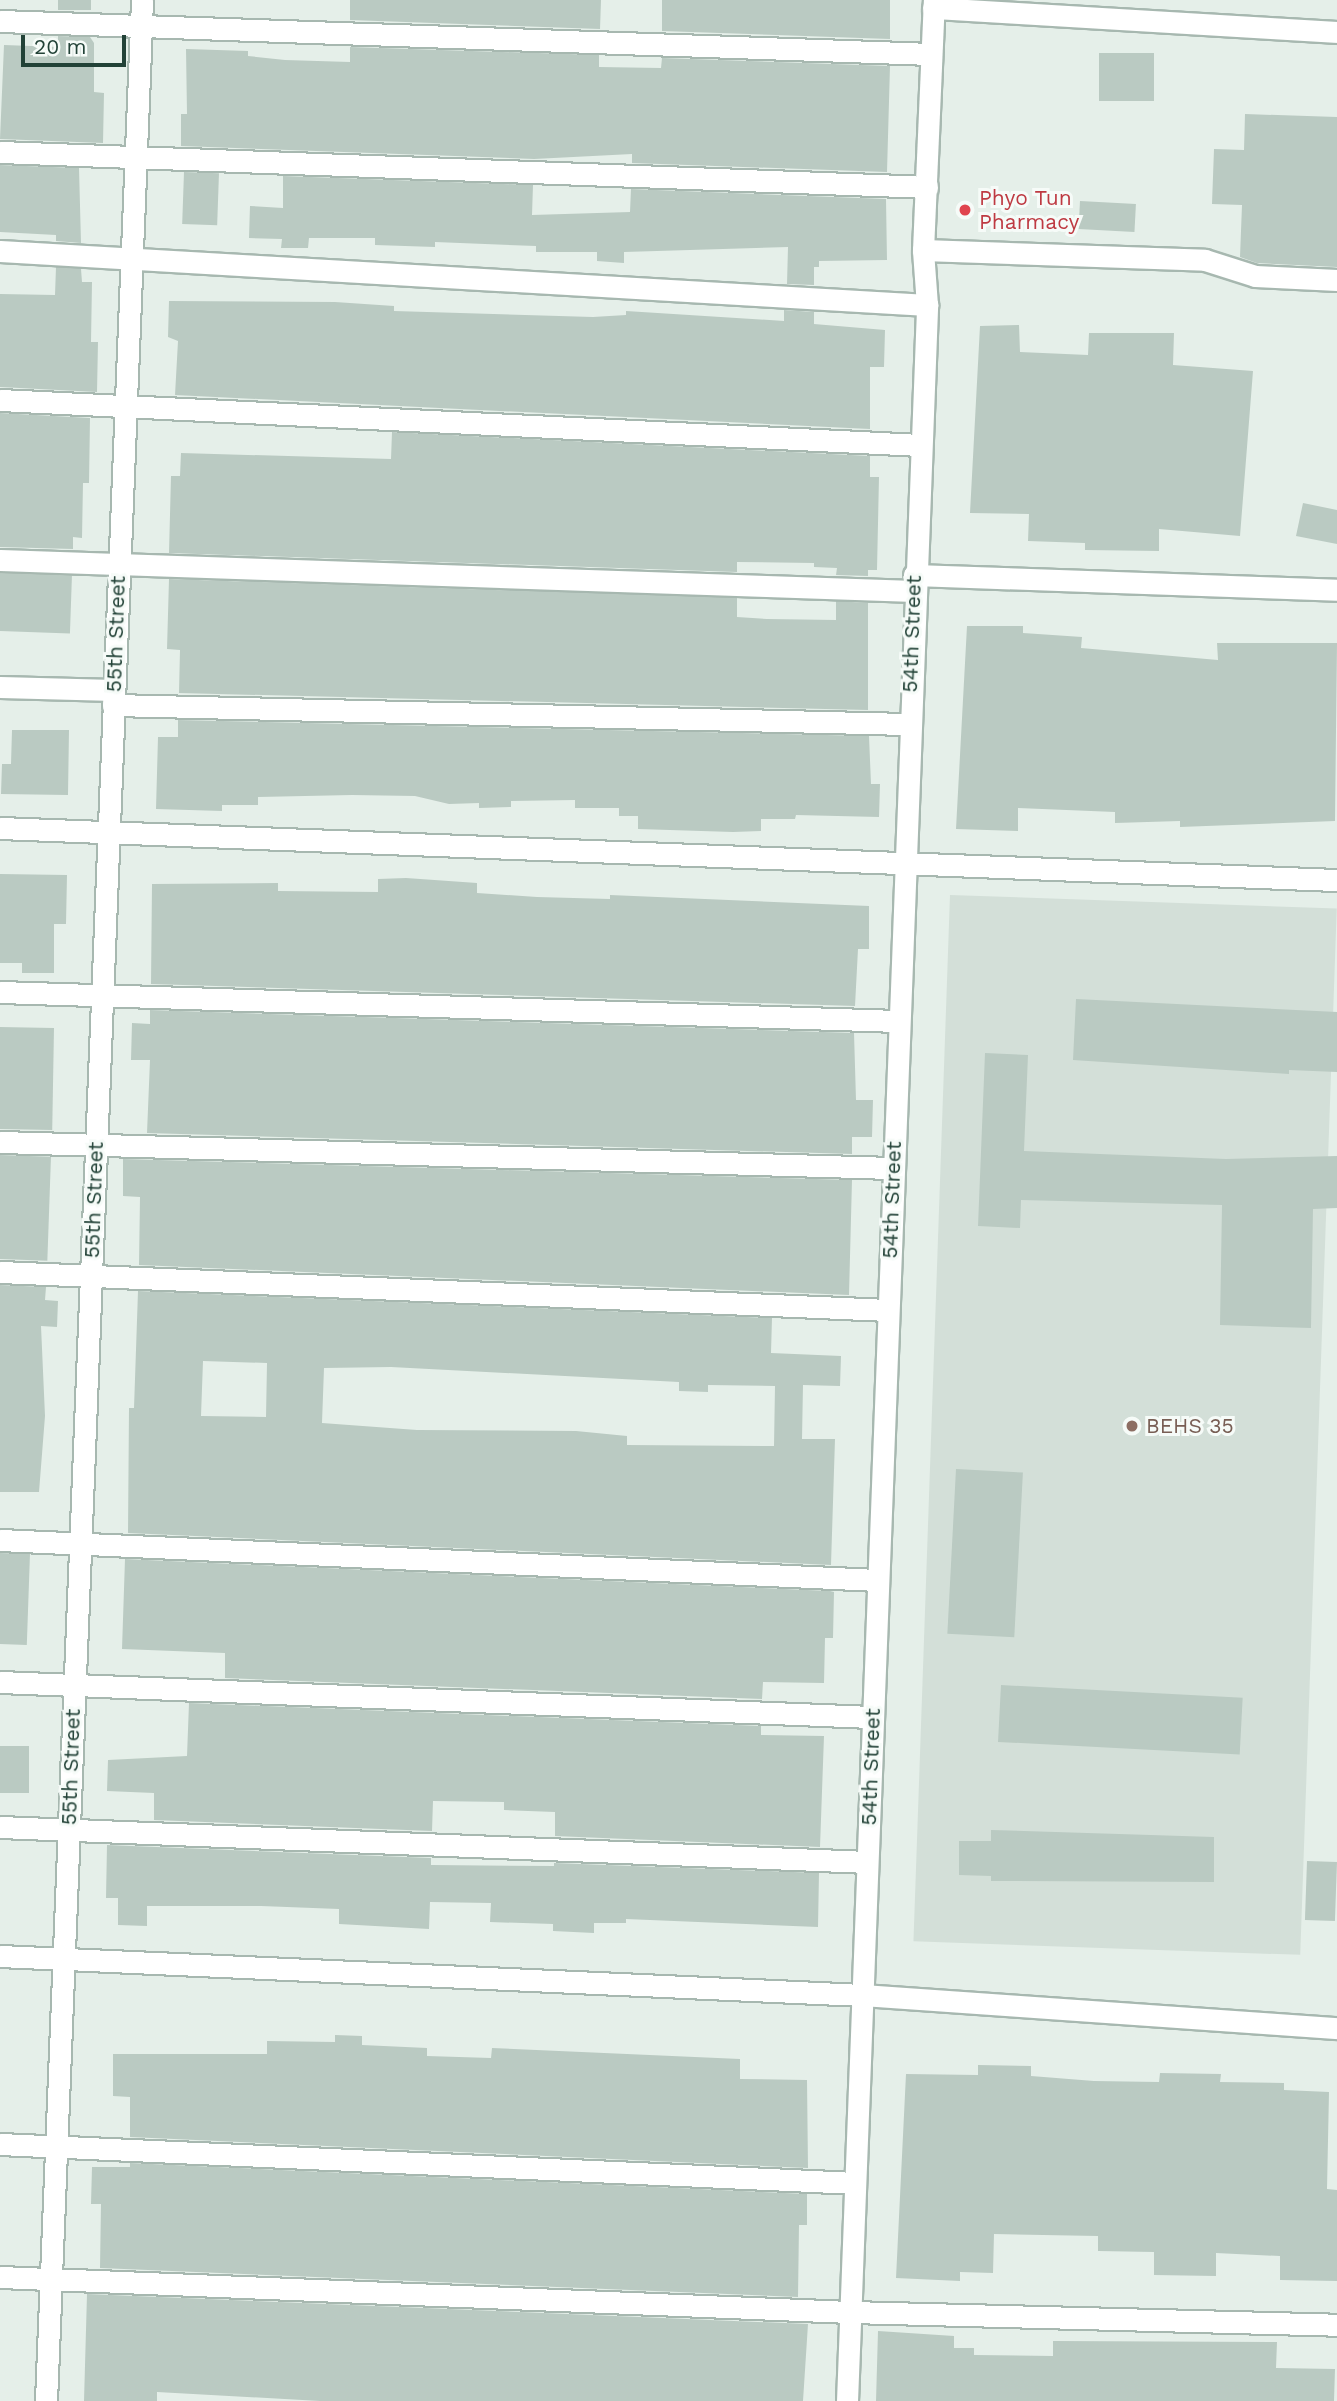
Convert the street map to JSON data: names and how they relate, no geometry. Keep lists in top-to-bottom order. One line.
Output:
{"streets":{"street":["55th Street","54th Street"]},"places":["Phyo Tun Pharmacy","BEHS 35"],"scale_bar":"20 m"}
